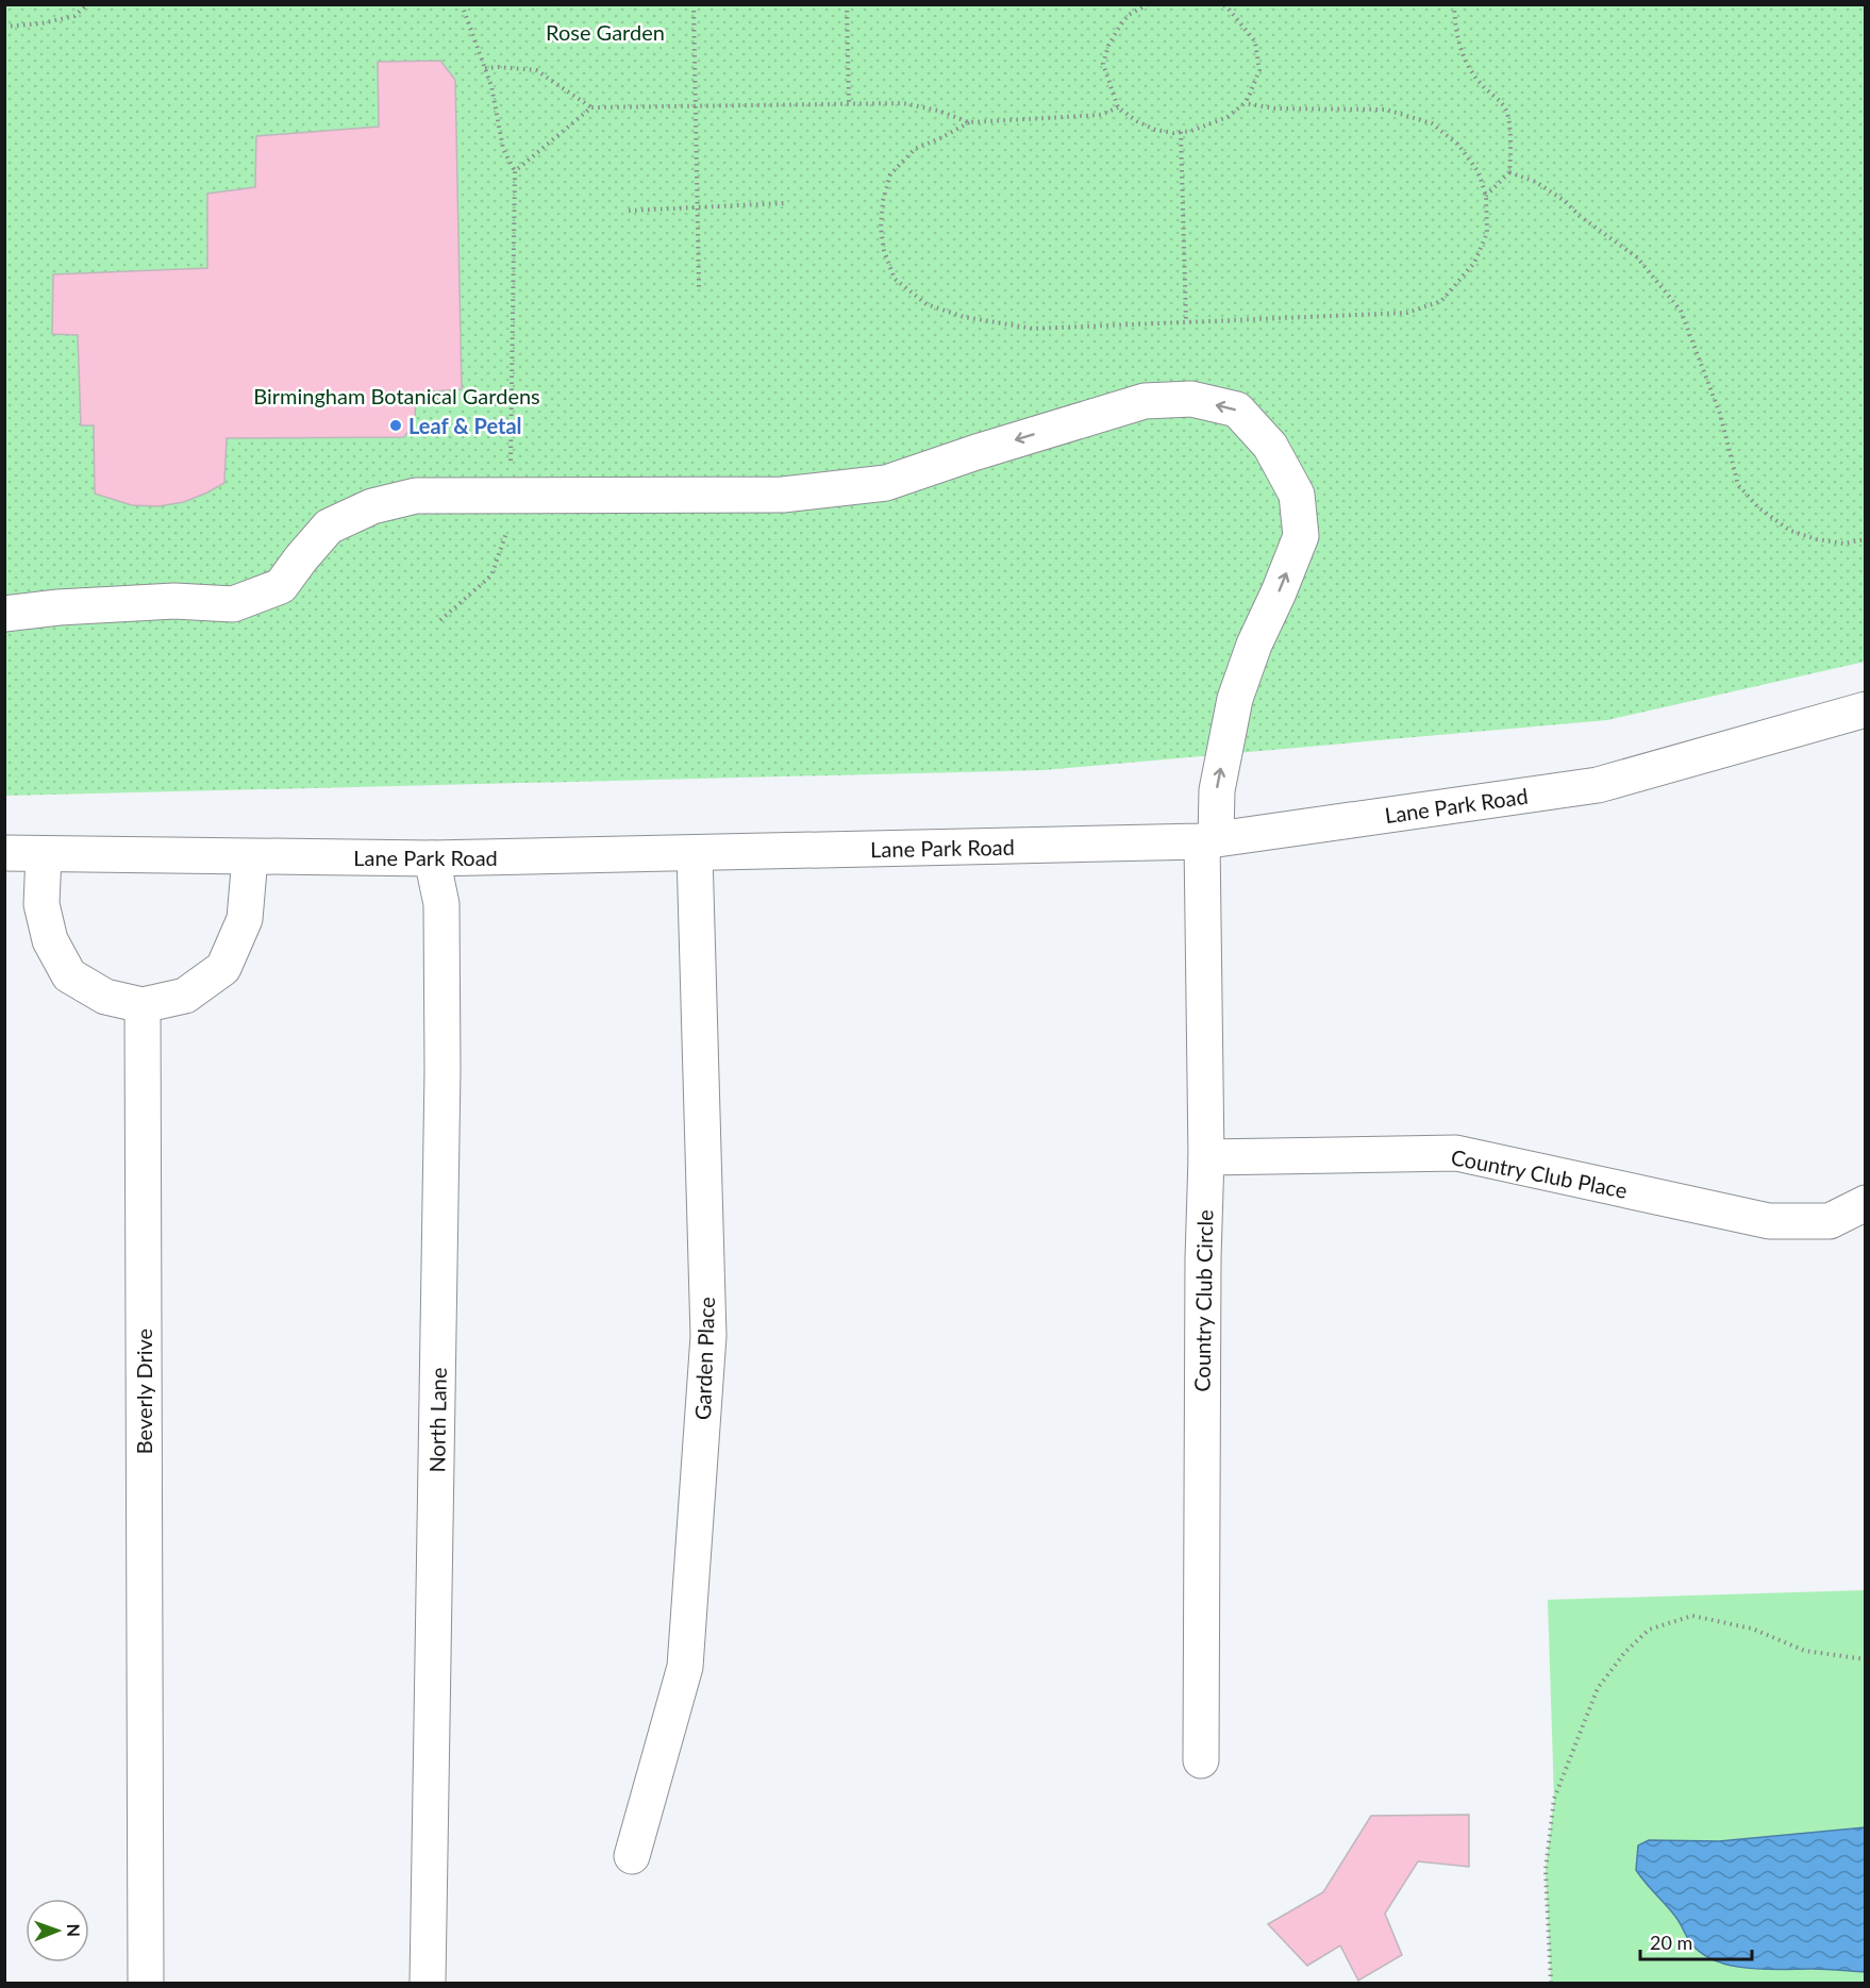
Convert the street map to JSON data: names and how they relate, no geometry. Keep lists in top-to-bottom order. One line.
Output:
{"streets":{"street":["Lane Park Road","Country Club Place","Country Club Circle","Garden Place","Beverly Drive","North Lane"]},"crossings":[["Lane Park Road","Country Club Circle"],["Lane Park Road","Garden Place"],["Lane Park Road","North Lane"],["Country Club Place","Country Club Circle"]],"parks":["Rose Garden","Birmingham Botanical Gardens"],"places":["Leaf & Petal"],"scale_bar":"20 m","north":"right"}
